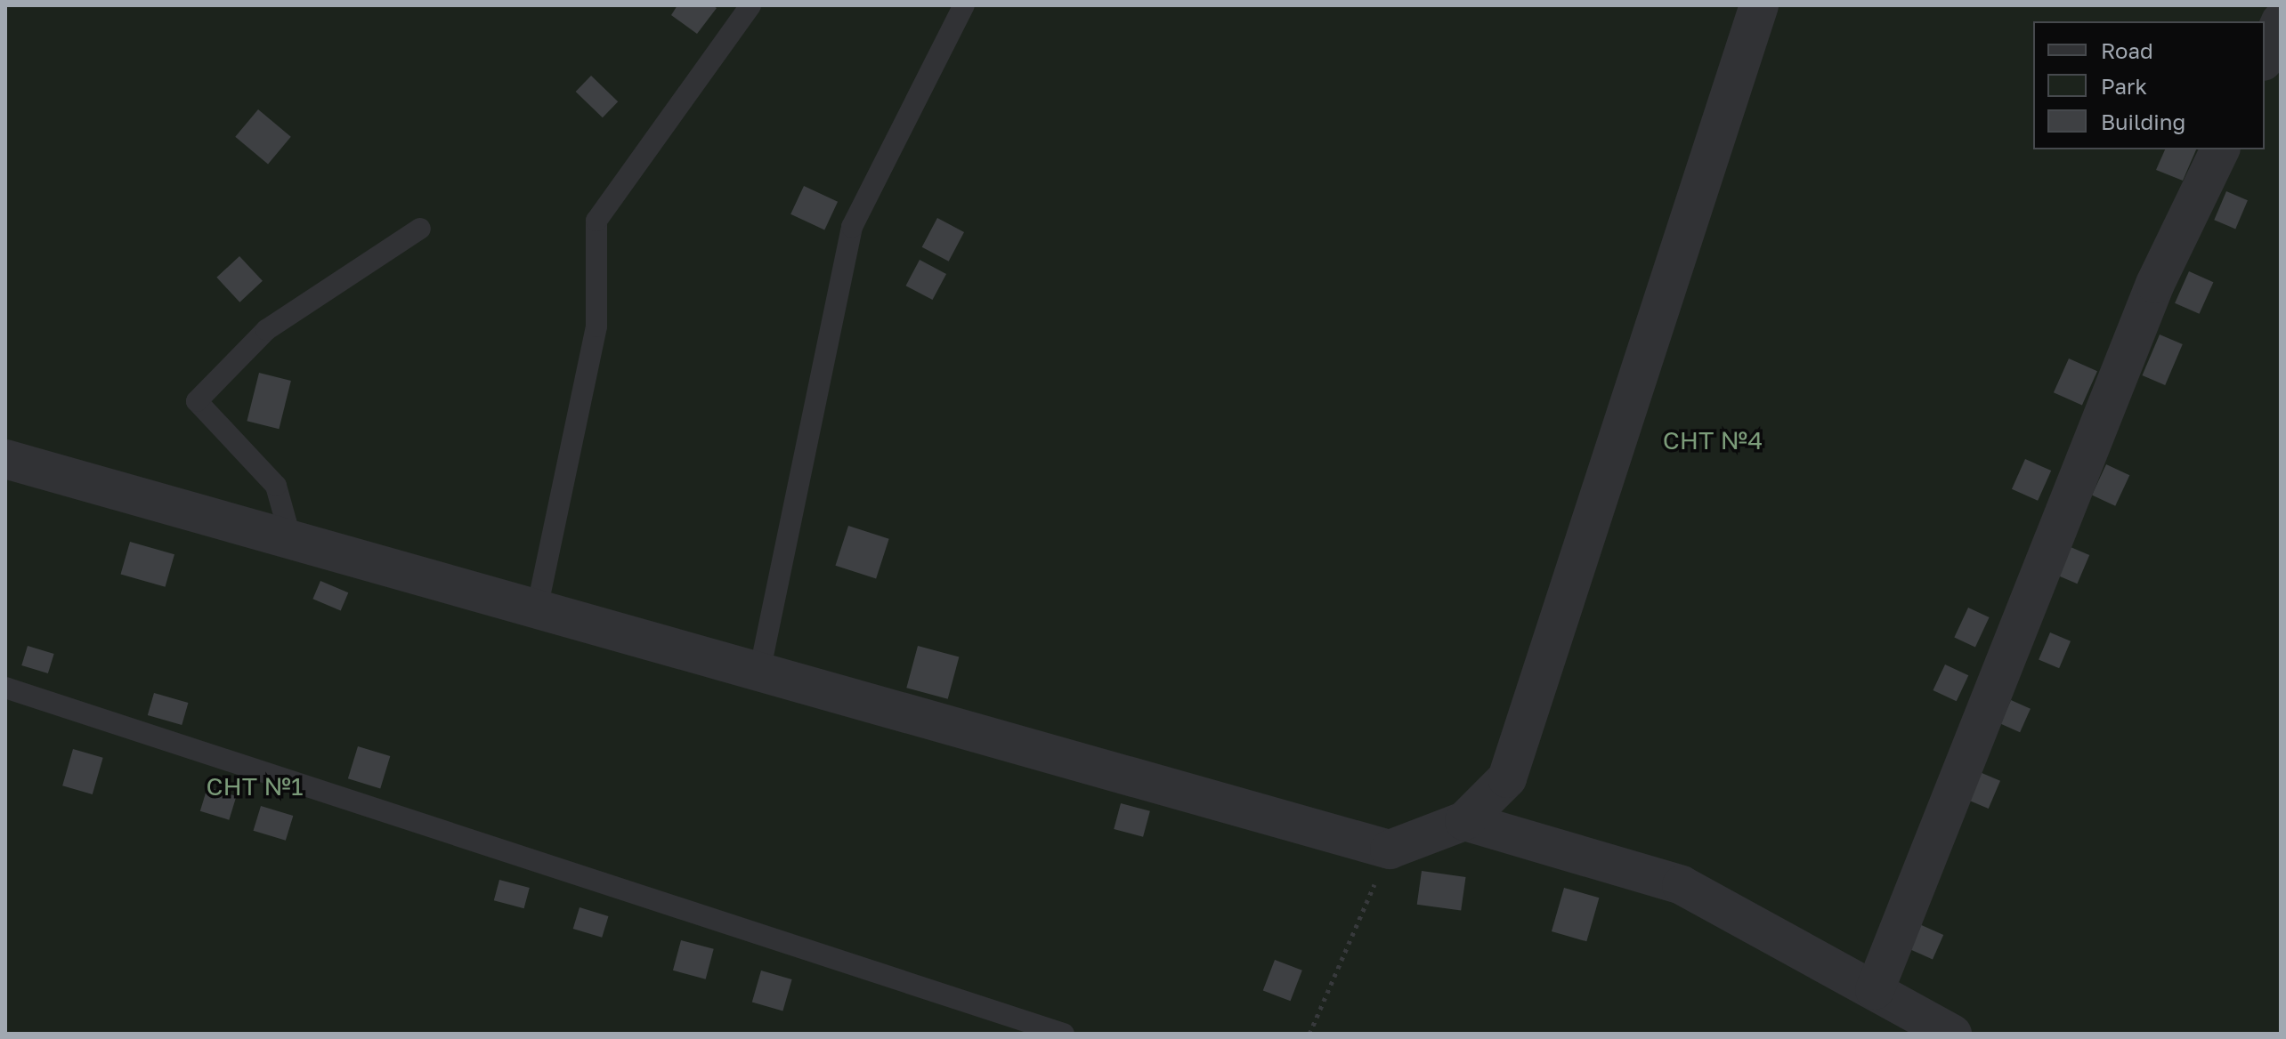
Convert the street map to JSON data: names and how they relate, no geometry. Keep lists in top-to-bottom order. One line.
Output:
{"parks":["СНТ №4","СНТ №1"],"legend":["Road","Park","Building"]}
